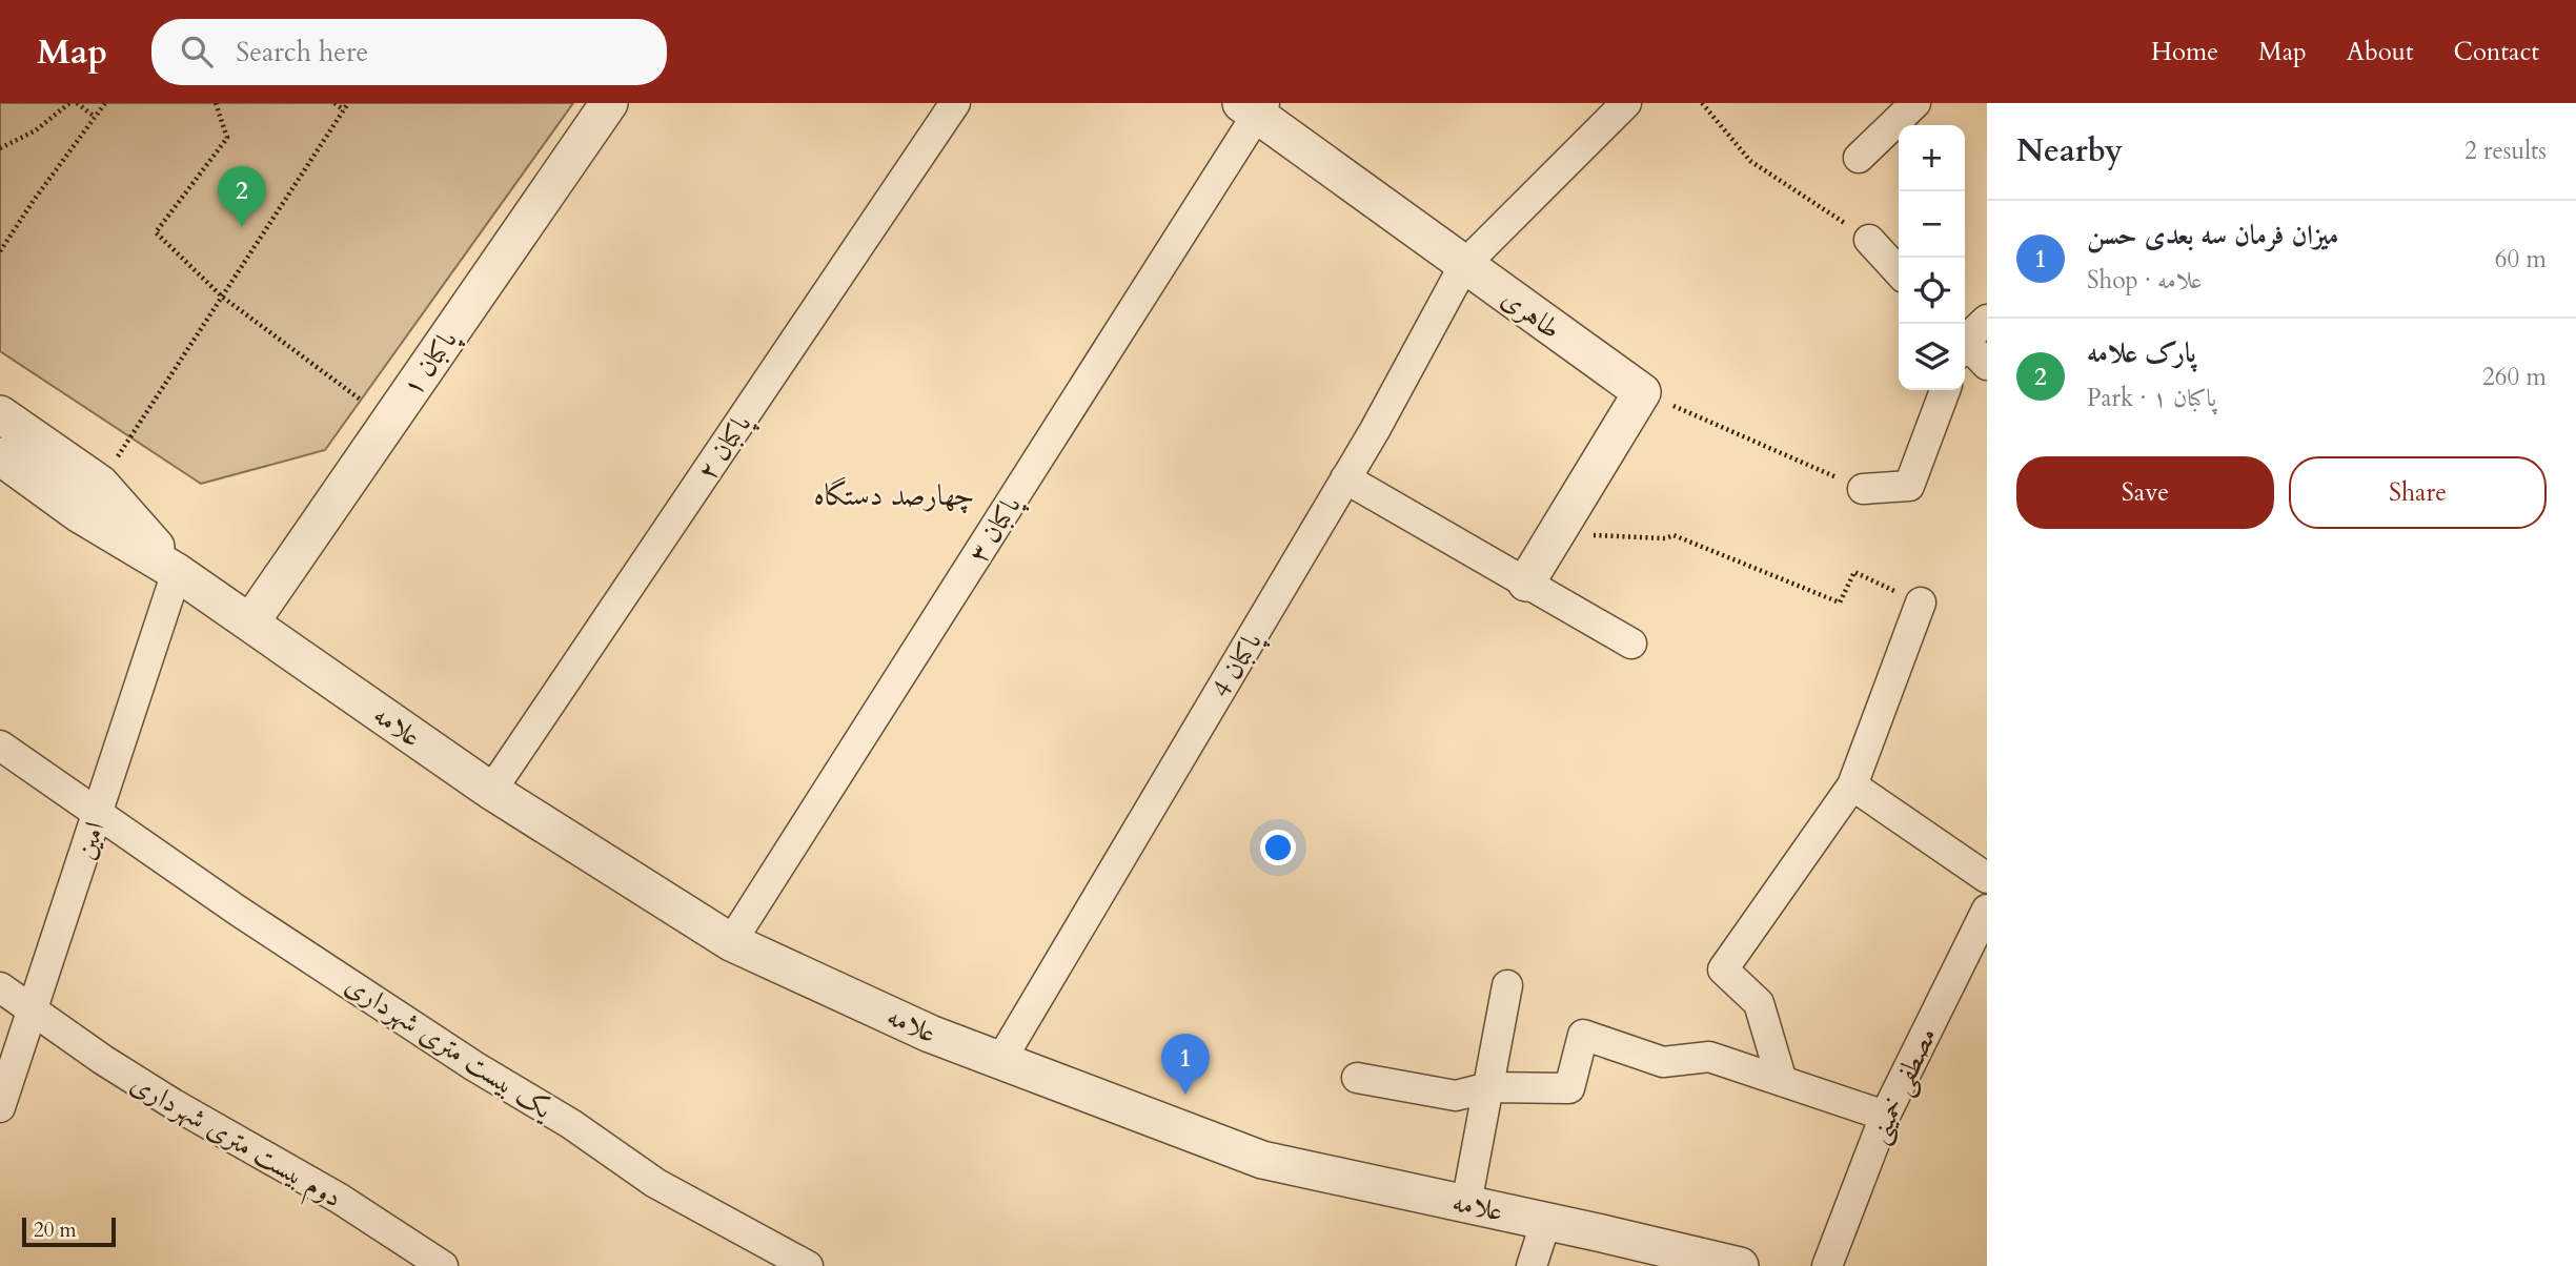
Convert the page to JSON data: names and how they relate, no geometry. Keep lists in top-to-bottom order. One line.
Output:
{"streets":{"street":["طاهری","پاکبان ۱","پاکبان ۲","پاکبان ۳","پاکبان 4","علامه","امین","یک بیست متری شهرداری","مصطفی خمینی","دوم بیست متری شهرداری"]},"crossings":[["طاهری","پاکبان ۳"],["طاهری","پاکبان 4"],["پاکبان ۱","علامه"],["پاکبان ۲","علامه"],["پاکبان ۳","علامه"],["پاکبان 4","علامه"],["علامه","امین"],["امین","یک بیست متری شهرداری"],["امین","دوم بیست متری شهرداری"]],"districts":["چهارصد دستگاه"],"scale_bar":"20 m","page":{"header":"Map","search":"Search here","nav":["Home","Map","About","Contact"],"heading":["Nearby","2 results"],"map_buttons":["+","−"],"pins":["2","1"],"list":[{"mark":"1","name":"میزان فرمان سه بعدی حسن","note":"Shop · علامه","value":"60 m"},{"mark":"2","name":"پارک علامه","note":"Park · پاکبان ۱","value":"260 m"}],"buttons":["Save","Share"],"scale":"20 m"}}
